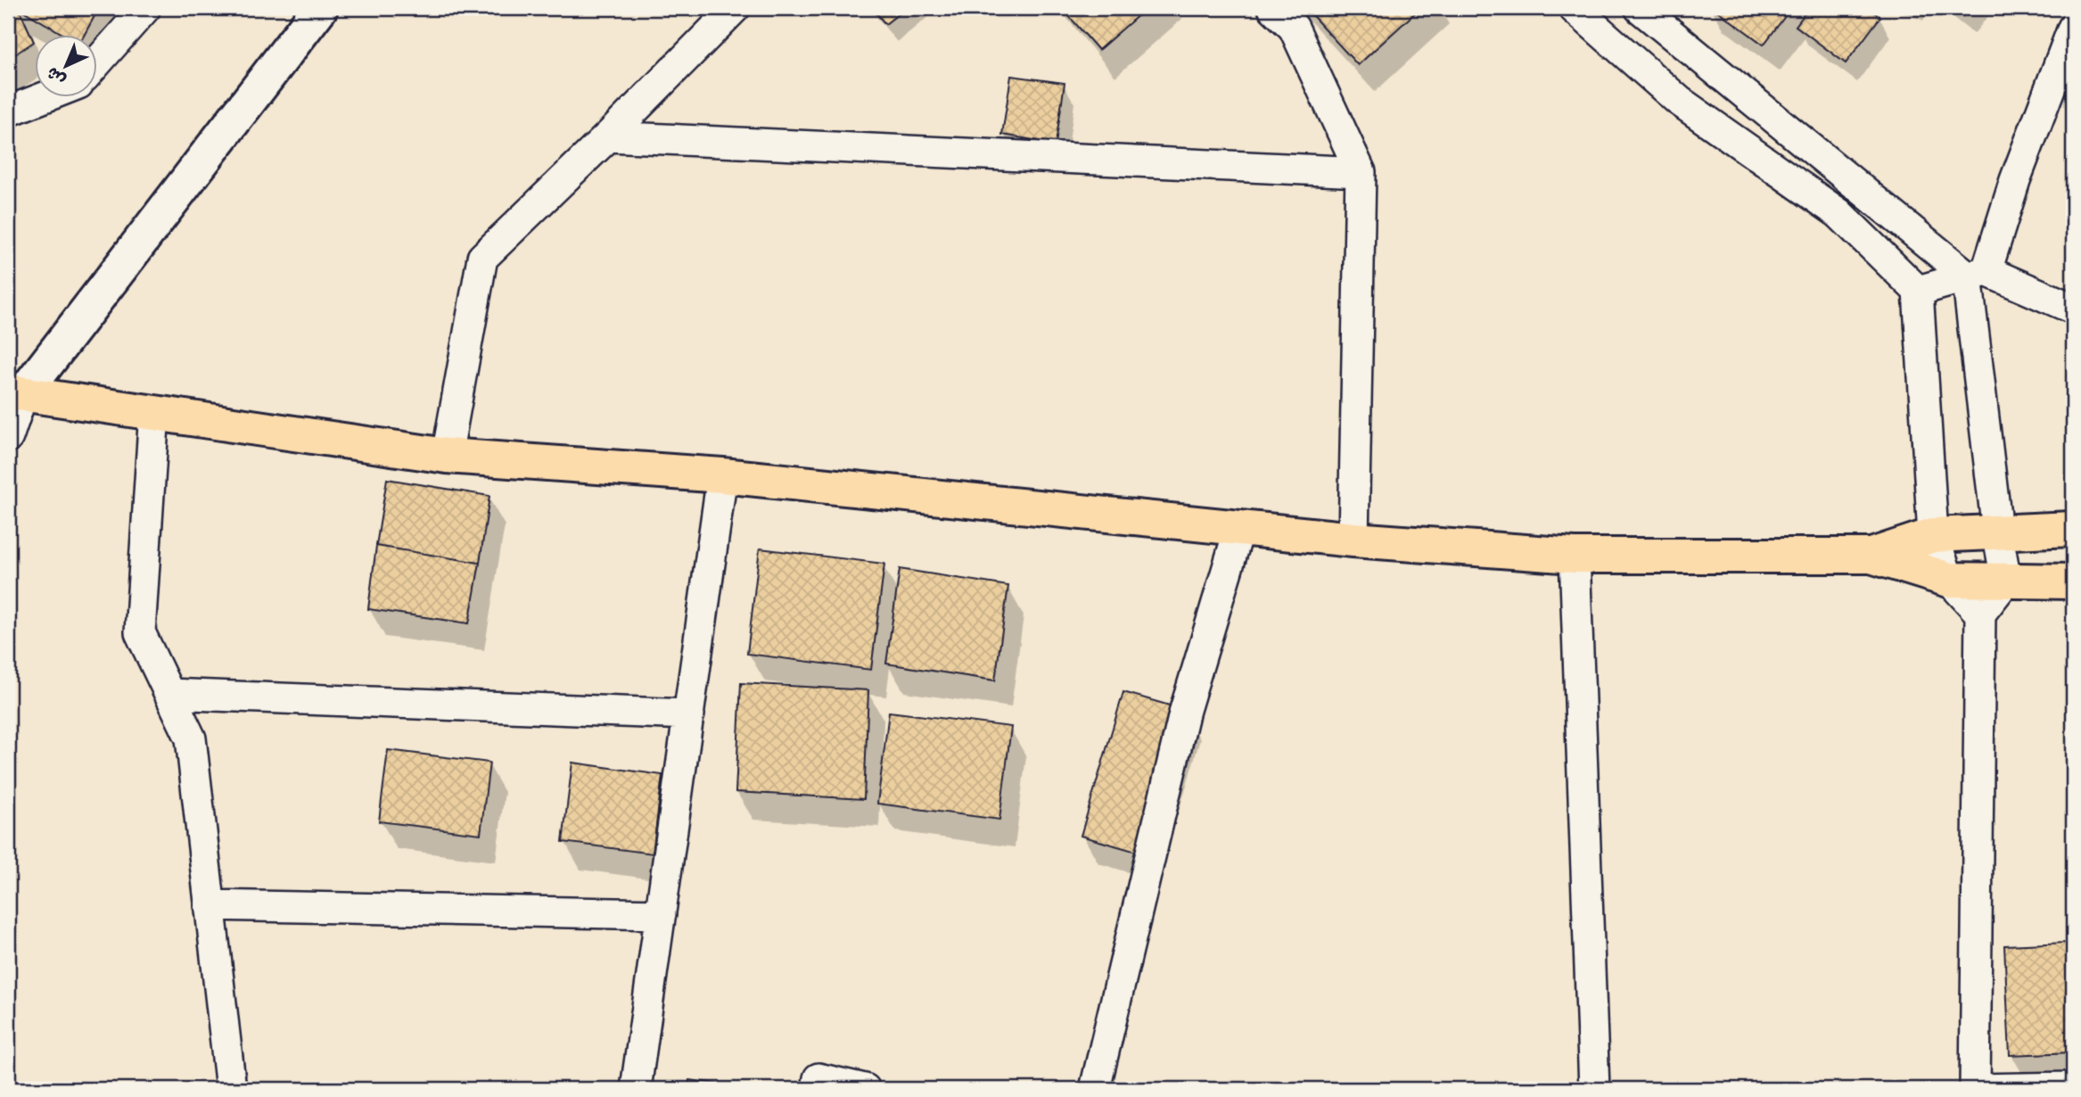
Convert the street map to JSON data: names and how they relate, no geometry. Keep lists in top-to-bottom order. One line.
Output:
{"north":"bottom left"}
